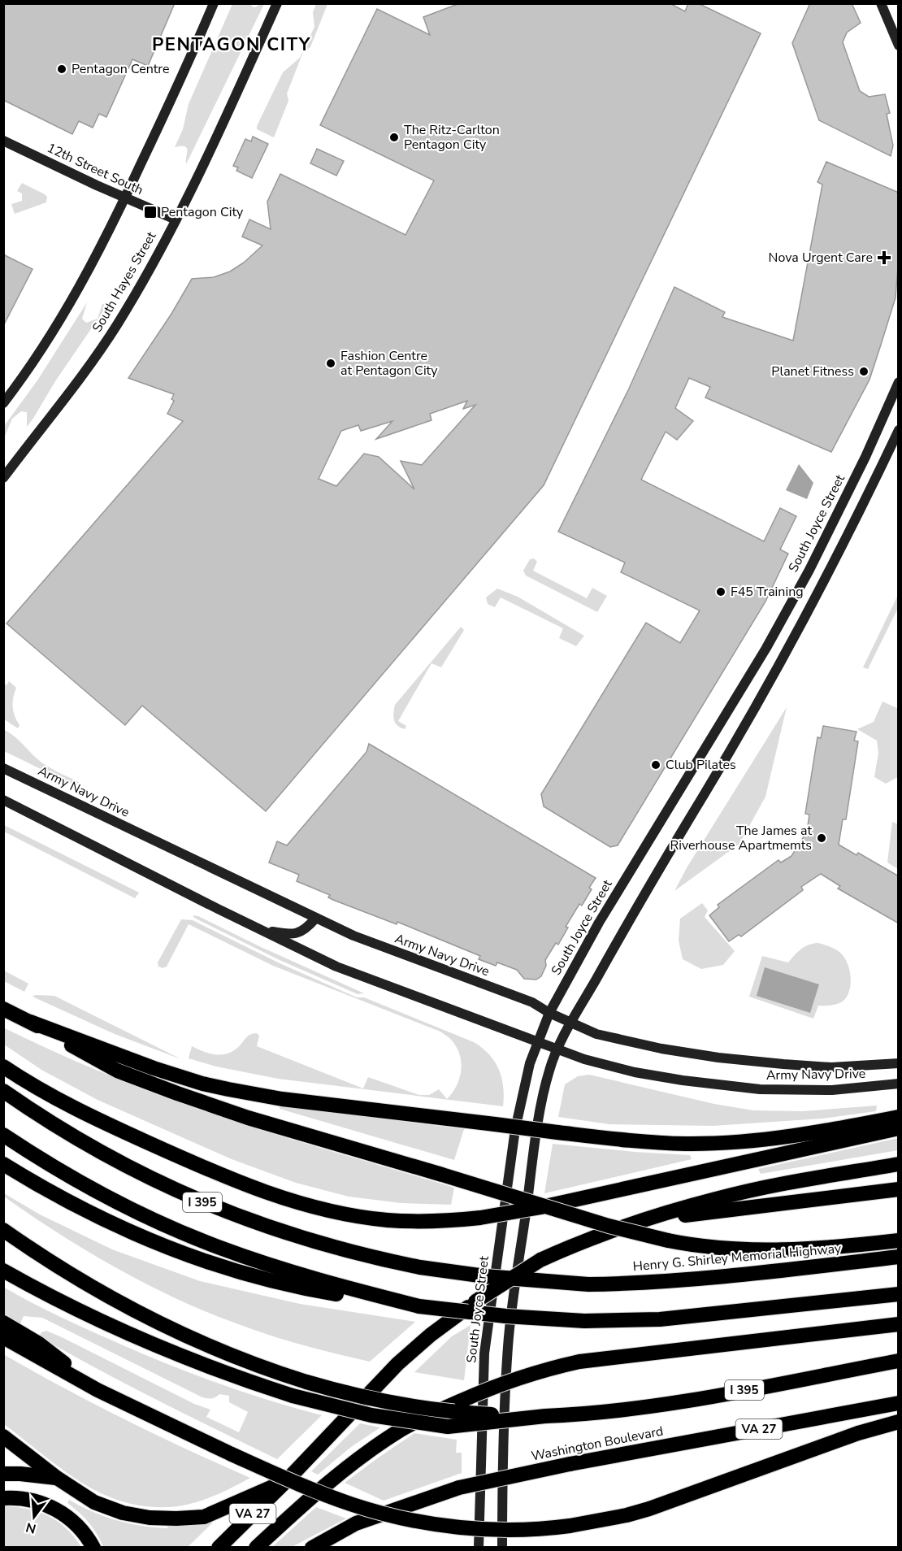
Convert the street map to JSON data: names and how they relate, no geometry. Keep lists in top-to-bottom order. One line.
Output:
{"streets":{"highway":["I 395","Henry G. Shirley Memorial Highway","VA 27","Washington Boulevard"],"main road":["12th Street South","South Hayes Street","South Joyce Street","Army Navy Drive"]},"crossings":[["12th Street South","South Hayes Street"],["South Joyce Street","Army Navy Drive"]],"districts":["PENTAGON CITY"],"places":{"other":["Pentagon Centre","The Ritz-Carlton Pentagon City","Fashion Centre at Pentagon City","Planet Fitness","F45 Training","Club Pilates","The James at Riverhouse Apartmemts"],"transit":["Pentagon City"],"health":["Nova Urgent Care"]},"north":"bottom"}
